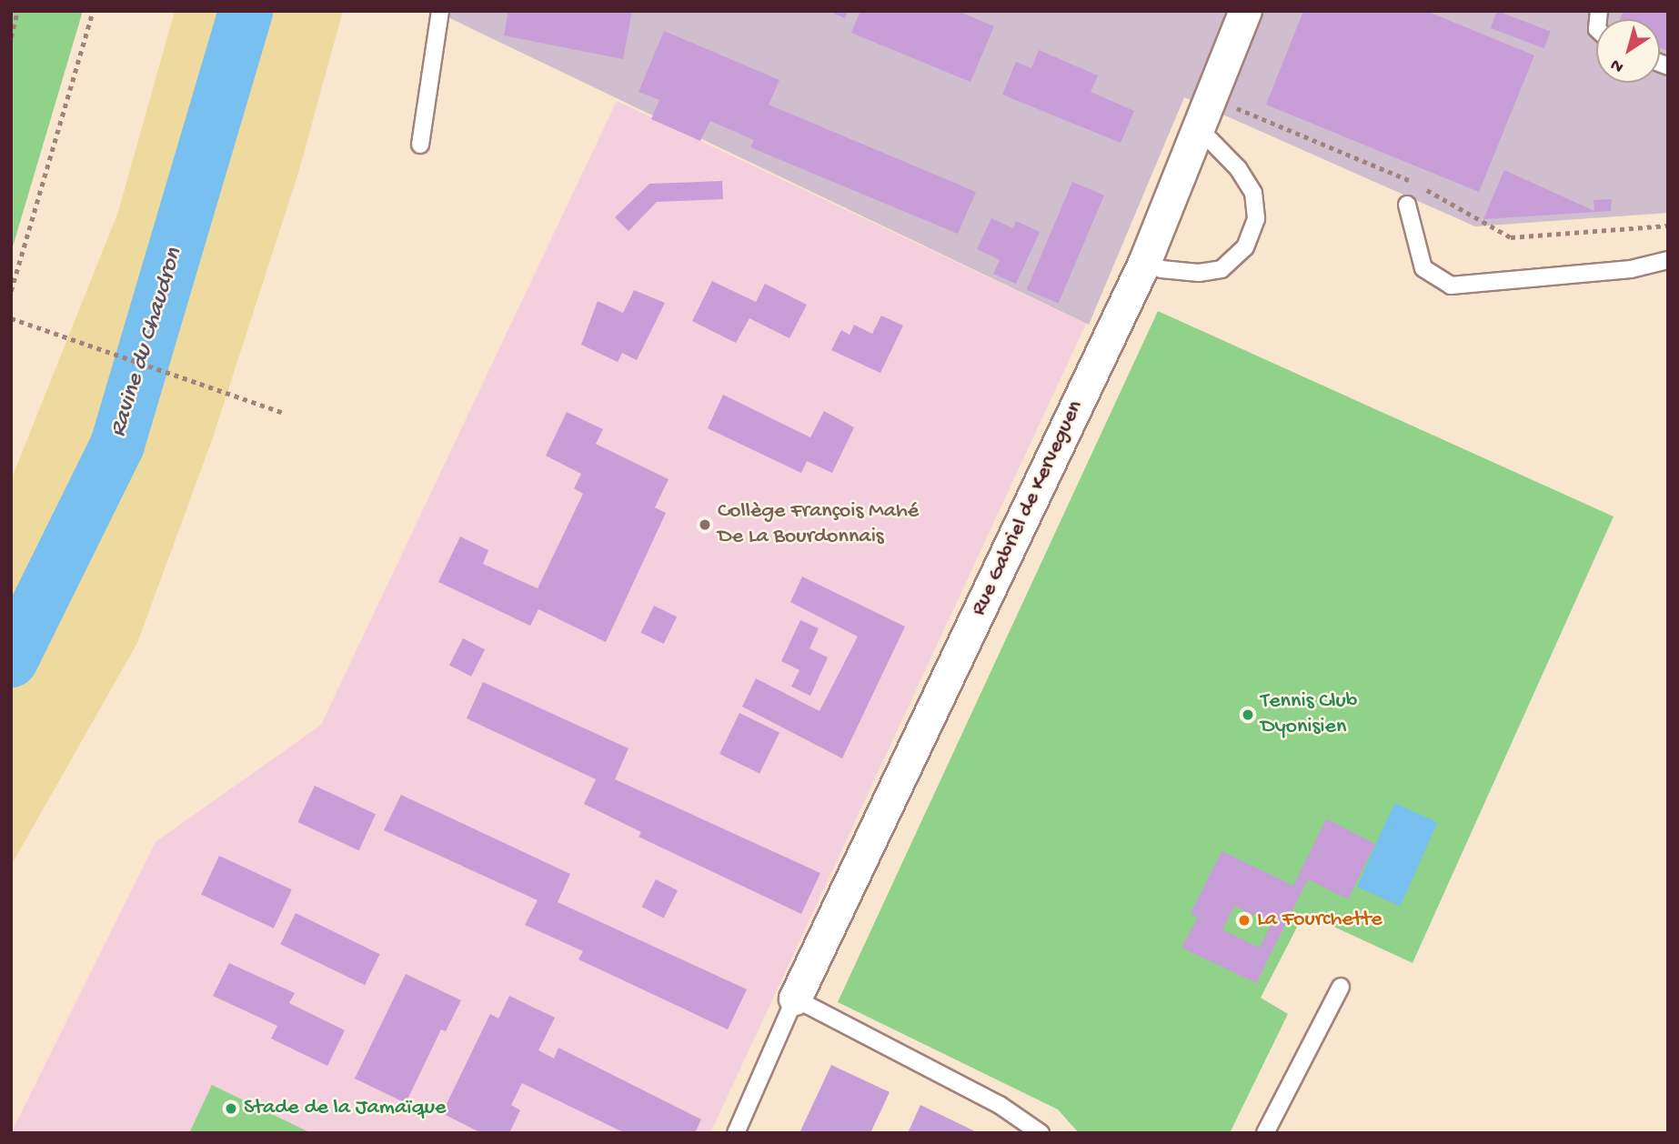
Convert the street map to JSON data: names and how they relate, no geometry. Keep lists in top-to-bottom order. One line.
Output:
{"streets":{"street":["Rue Gabriel de Kerveguen"]},"water":["Ravine du Chaudron"],"places":["Collège François Mahé De La Bourdonnais","Tennis Club Dyonisien","La Fourchette","Stade de la Jamaïque"],"north":"bottom left"}
